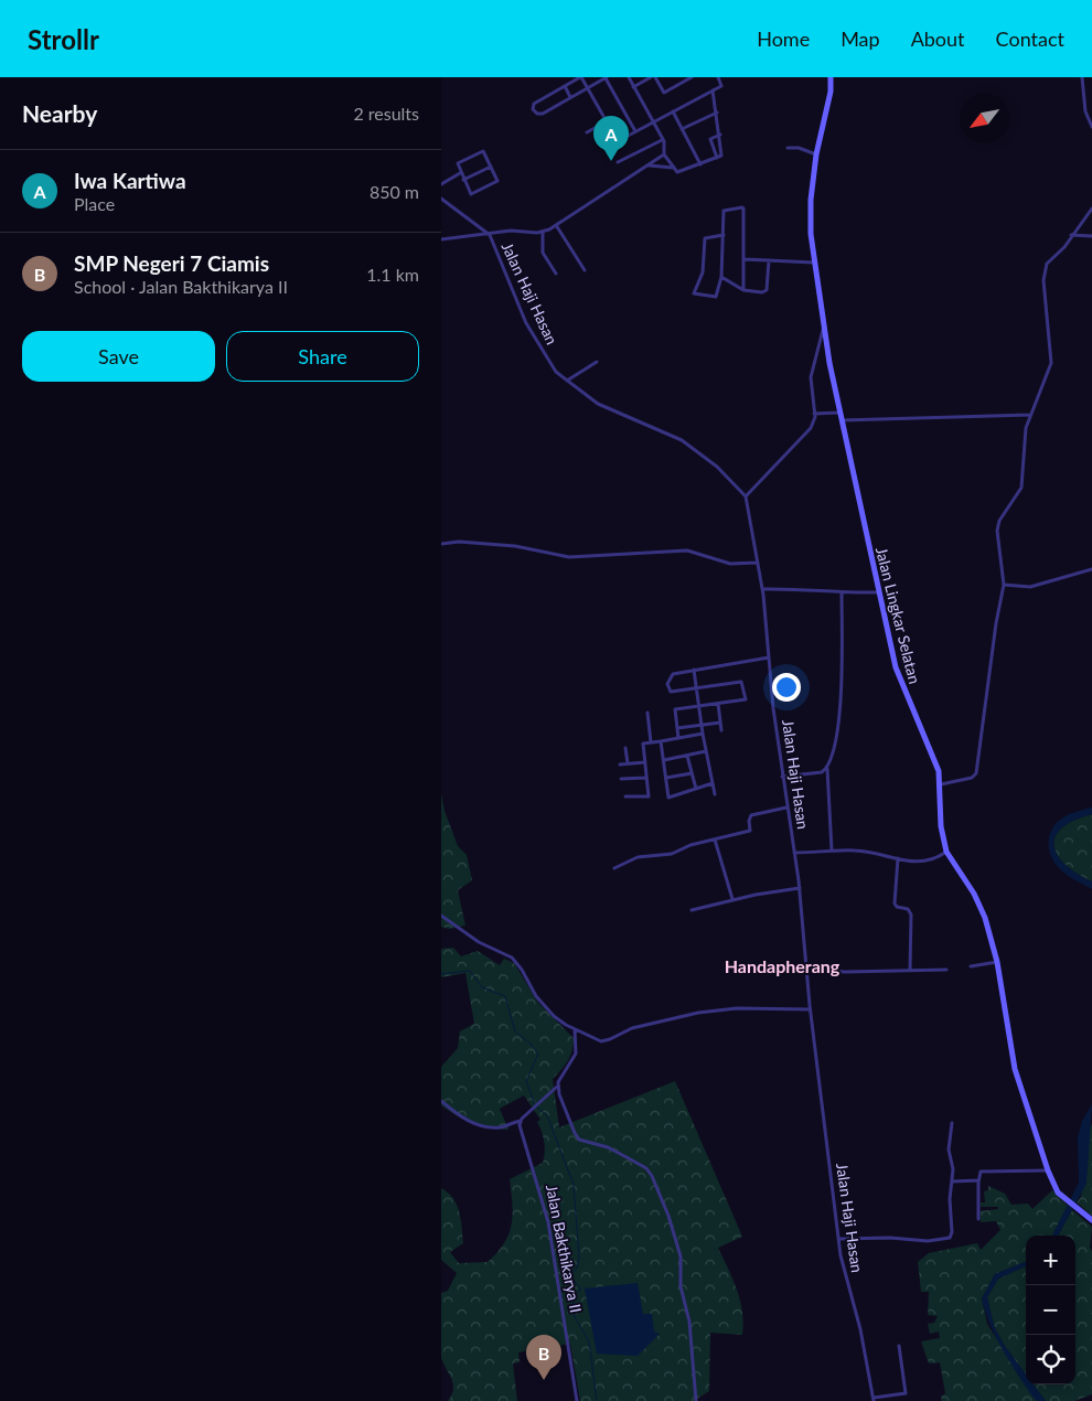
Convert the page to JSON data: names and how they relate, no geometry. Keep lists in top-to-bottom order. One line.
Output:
{"streets":{"street":["Jalan Haji Hasan","Jalan Lingkar Selatan","Jalan Bakthikarya II"]},"districts":["Handapherang"],"north":"bottom left","page":{"header":"Strollr","nav":["Home","Map","About","Contact"],"heading":["Nearby","2 results"],"pins":["A","B"],"list":[{"mark":"A","name":"Iwa Kartiwa","note":"Place","value":"850 m"},{"mark":"B","name":"SMP Negeri 7 Ciamis","note":"School · Jalan Bakthikarya II","value":"1.1 km"}],"buttons":["Save","Share"],"map_buttons":["+","−"]}}
